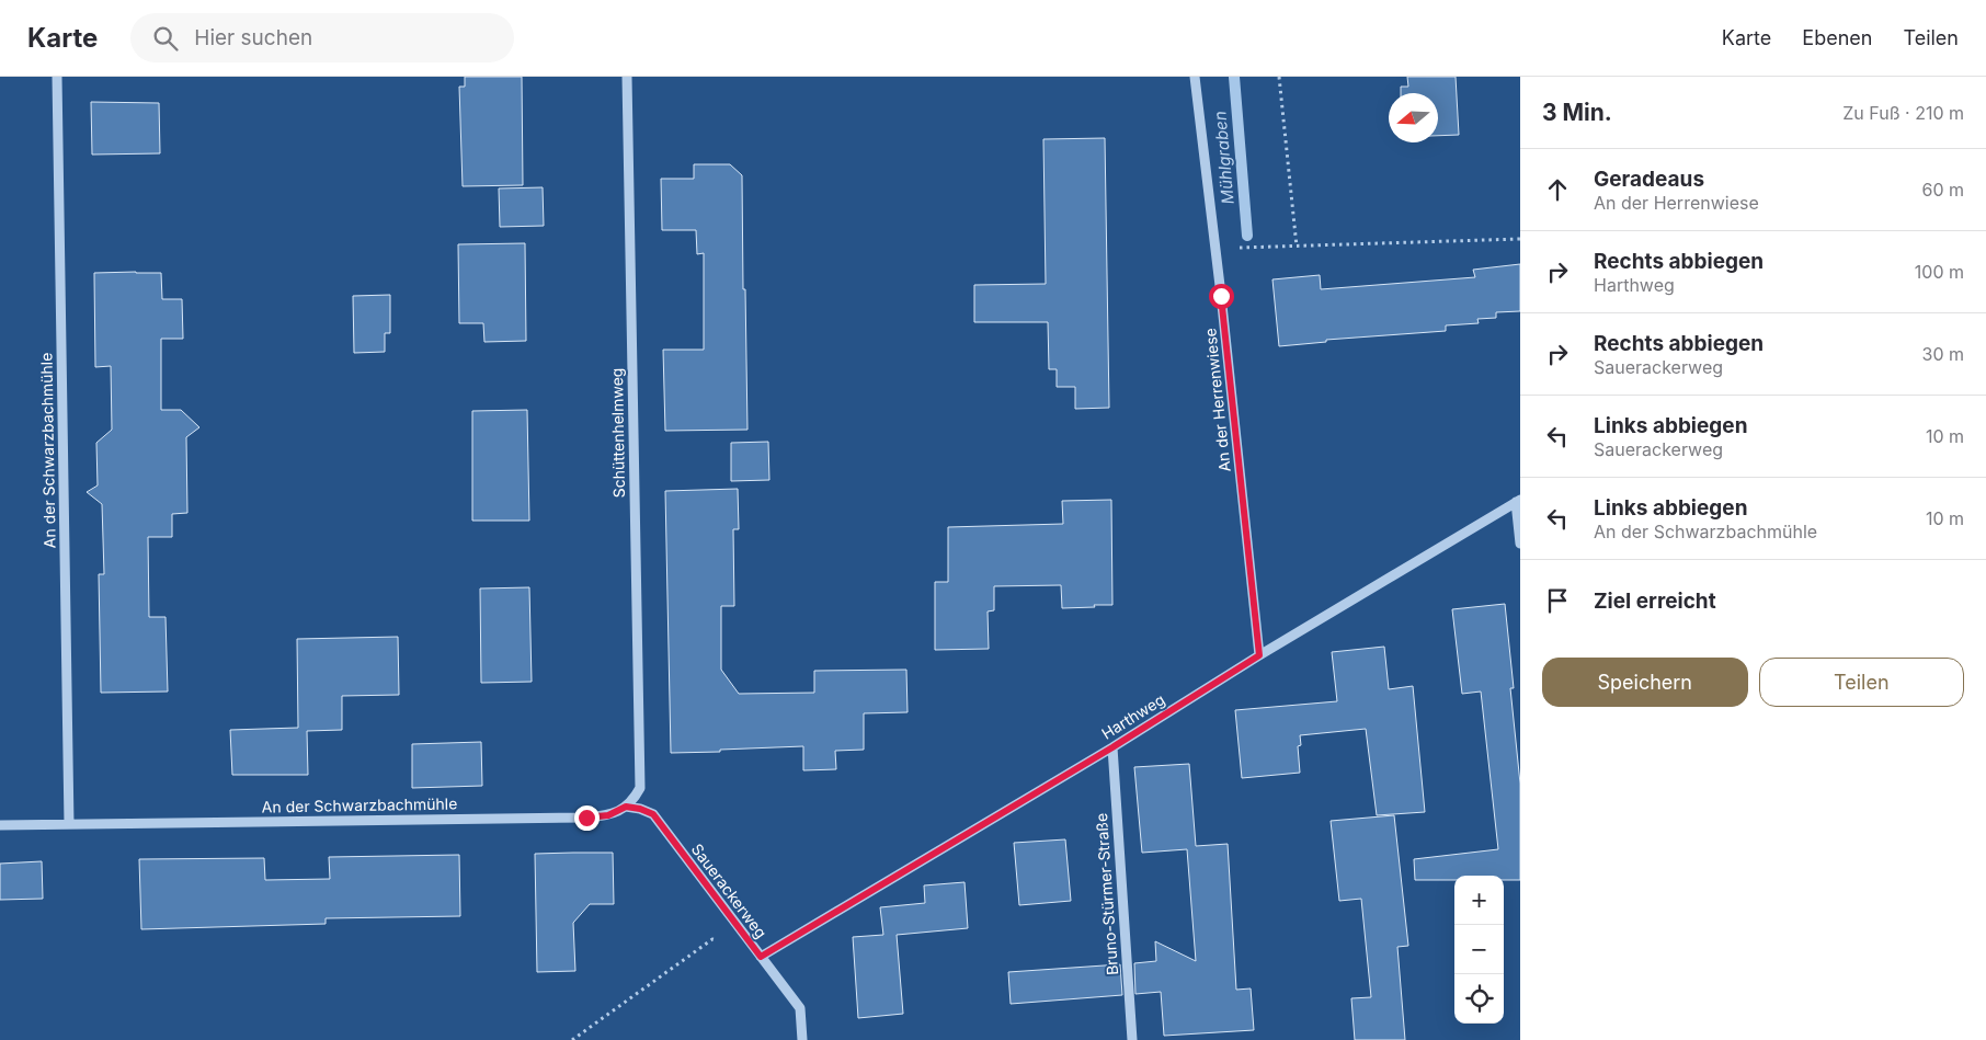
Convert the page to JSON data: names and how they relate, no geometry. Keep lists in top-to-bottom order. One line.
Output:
{"streets":{"street":["An der Herrenwiese","Schüttenhelmweg","An der Schwarzbachmühle","Harthweg","Sauerackerweg","Bruno-Stürmer-Straße"]},"crossings":[["An der Herrenwiese","Harthweg"],["Schüttenhelmweg","An der Schwarzbachmühle"],["Schüttenhelmweg","Sauerackerweg"],["An der Schwarzbachmühle","Sauerackerweg"],["Harthweg","Sauerackerweg"],["Harthweg","Bruno-Stürmer-Straße"]],"water":["Mühlgraben"],"north":"left","page":{"header":"Karte","search":"Hier suchen","nav":["Karte","Ebenen","Teilen"],"heading":["3 Min.","Zu Fuß · 210 m"],"list":[["Geradeaus","An der Herrenwiese","60 m"],["Rechts abbiegen","Harthweg","100 m"],["Rechts abbiegen","Sauerackerweg","30 m"],["Links abbiegen","Sauerackerweg","10 m"],["Links abbiegen","An der Schwarzbachmühle","10 m"],"Ziel erreicht"],"buttons":["Speichern","Teilen"],"map_buttons":["+","−"]}}
